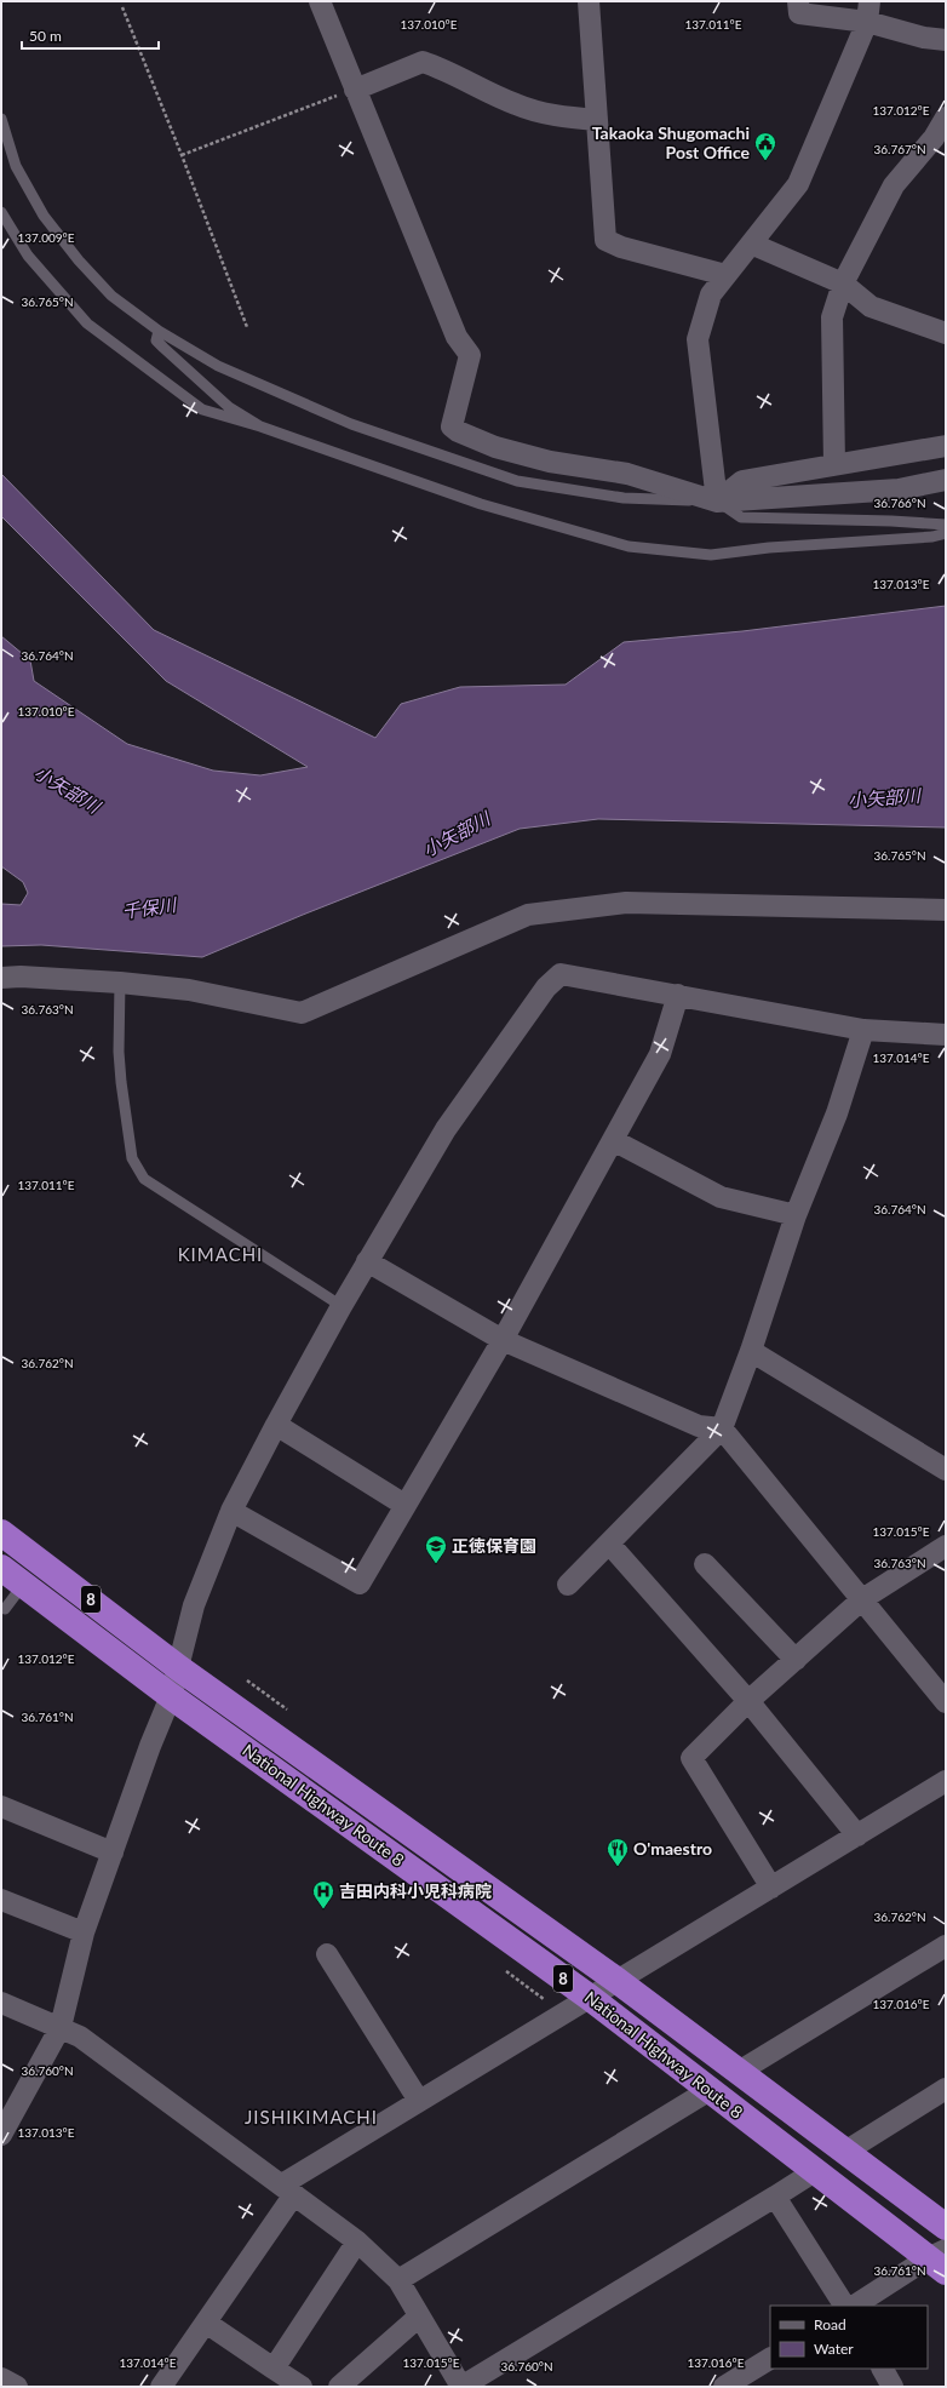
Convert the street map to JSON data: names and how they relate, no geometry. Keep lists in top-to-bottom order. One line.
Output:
{"streets":{"highway":["8","National Highway Route 8"]},"districts":["KIMACHI","JISHIKIMACHI"],"water":["小矢部川","千保川"],"places":{"public building":["Takaoka Shugomachi Post Office"],"school or university":["正徳保育園"],"restaurant":["O'maestro"],"hospital":["吉田内科小児科病院"]},"legend":["Road","Water"],"scale_bar":"50 m","coordinates":["137.010°E","137.011°E","137.012°E","36.767°N","137.009°E","36.765°N","36.766°N","137.013°E","36.764°N","36.763°N","137.014°E","36.762°N","137.015°E","36.761°N","137.016°E","36.760°N"]}
